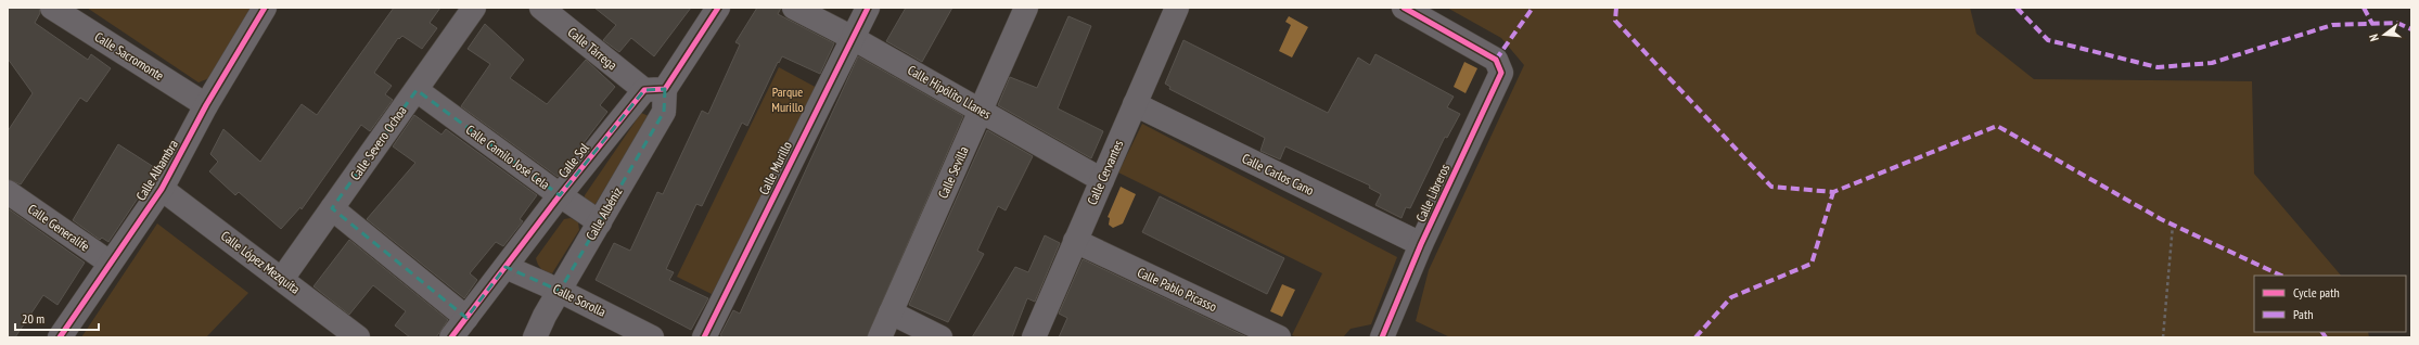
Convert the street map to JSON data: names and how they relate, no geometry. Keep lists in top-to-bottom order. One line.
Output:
{"streets":{"street":["Calle Tárrega","Calle Sacromonte","Calle Hipólito Llanes","Calle Severo Ochoa","Calle Camilo José Cela","Calle Sol","Calle Murillo","Calle Alhambra","Calle Sevilla","Calle Cervantes","Calle Carlos Cano","Calle Libreros","Calle Albéniz","Calle Generalife","Calle López Mezquita","Calle Pablo Picasso","Calle Sorolla"]},"crossings":[["Calle Tárrega","Calle Sol"],["Calle Tárrega","Calle Albéniz"],["Calle Sacromonte","Calle Alhambra"],["Calle Hipólito Llanes","Calle Murillo"],["Calle Hipólito Llanes","Calle Sevilla"],["Calle Hipólito Llanes","Calle Cervantes"],["Calle Severo Ochoa","Calle Camilo José Cela"],["Calle Severo Ochoa","Calle López Mezquita"],["Calle Camilo José Cela","Calle Sol"],["Calle Camilo José Cela","Calle Albéniz"],["Calle Sol","Calle Albéniz"],["Calle Sol","Calle Sorolla"],["Calle Alhambra","Calle Generalife"],["Calle Alhambra","Calle López Mezquita"],["Calle Cervantes","Calle Carlos Cano"],["Calle Cervantes","Calle Pablo Picasso"],["Calle Carlos Cano","Calle Libreros"],["Calle Albéniz","Calle Sorolla"]],"parks":["Parque Murillo"],"legend":["Cycle path","Path"],"scale_bar":"20 m","north":"left"}
